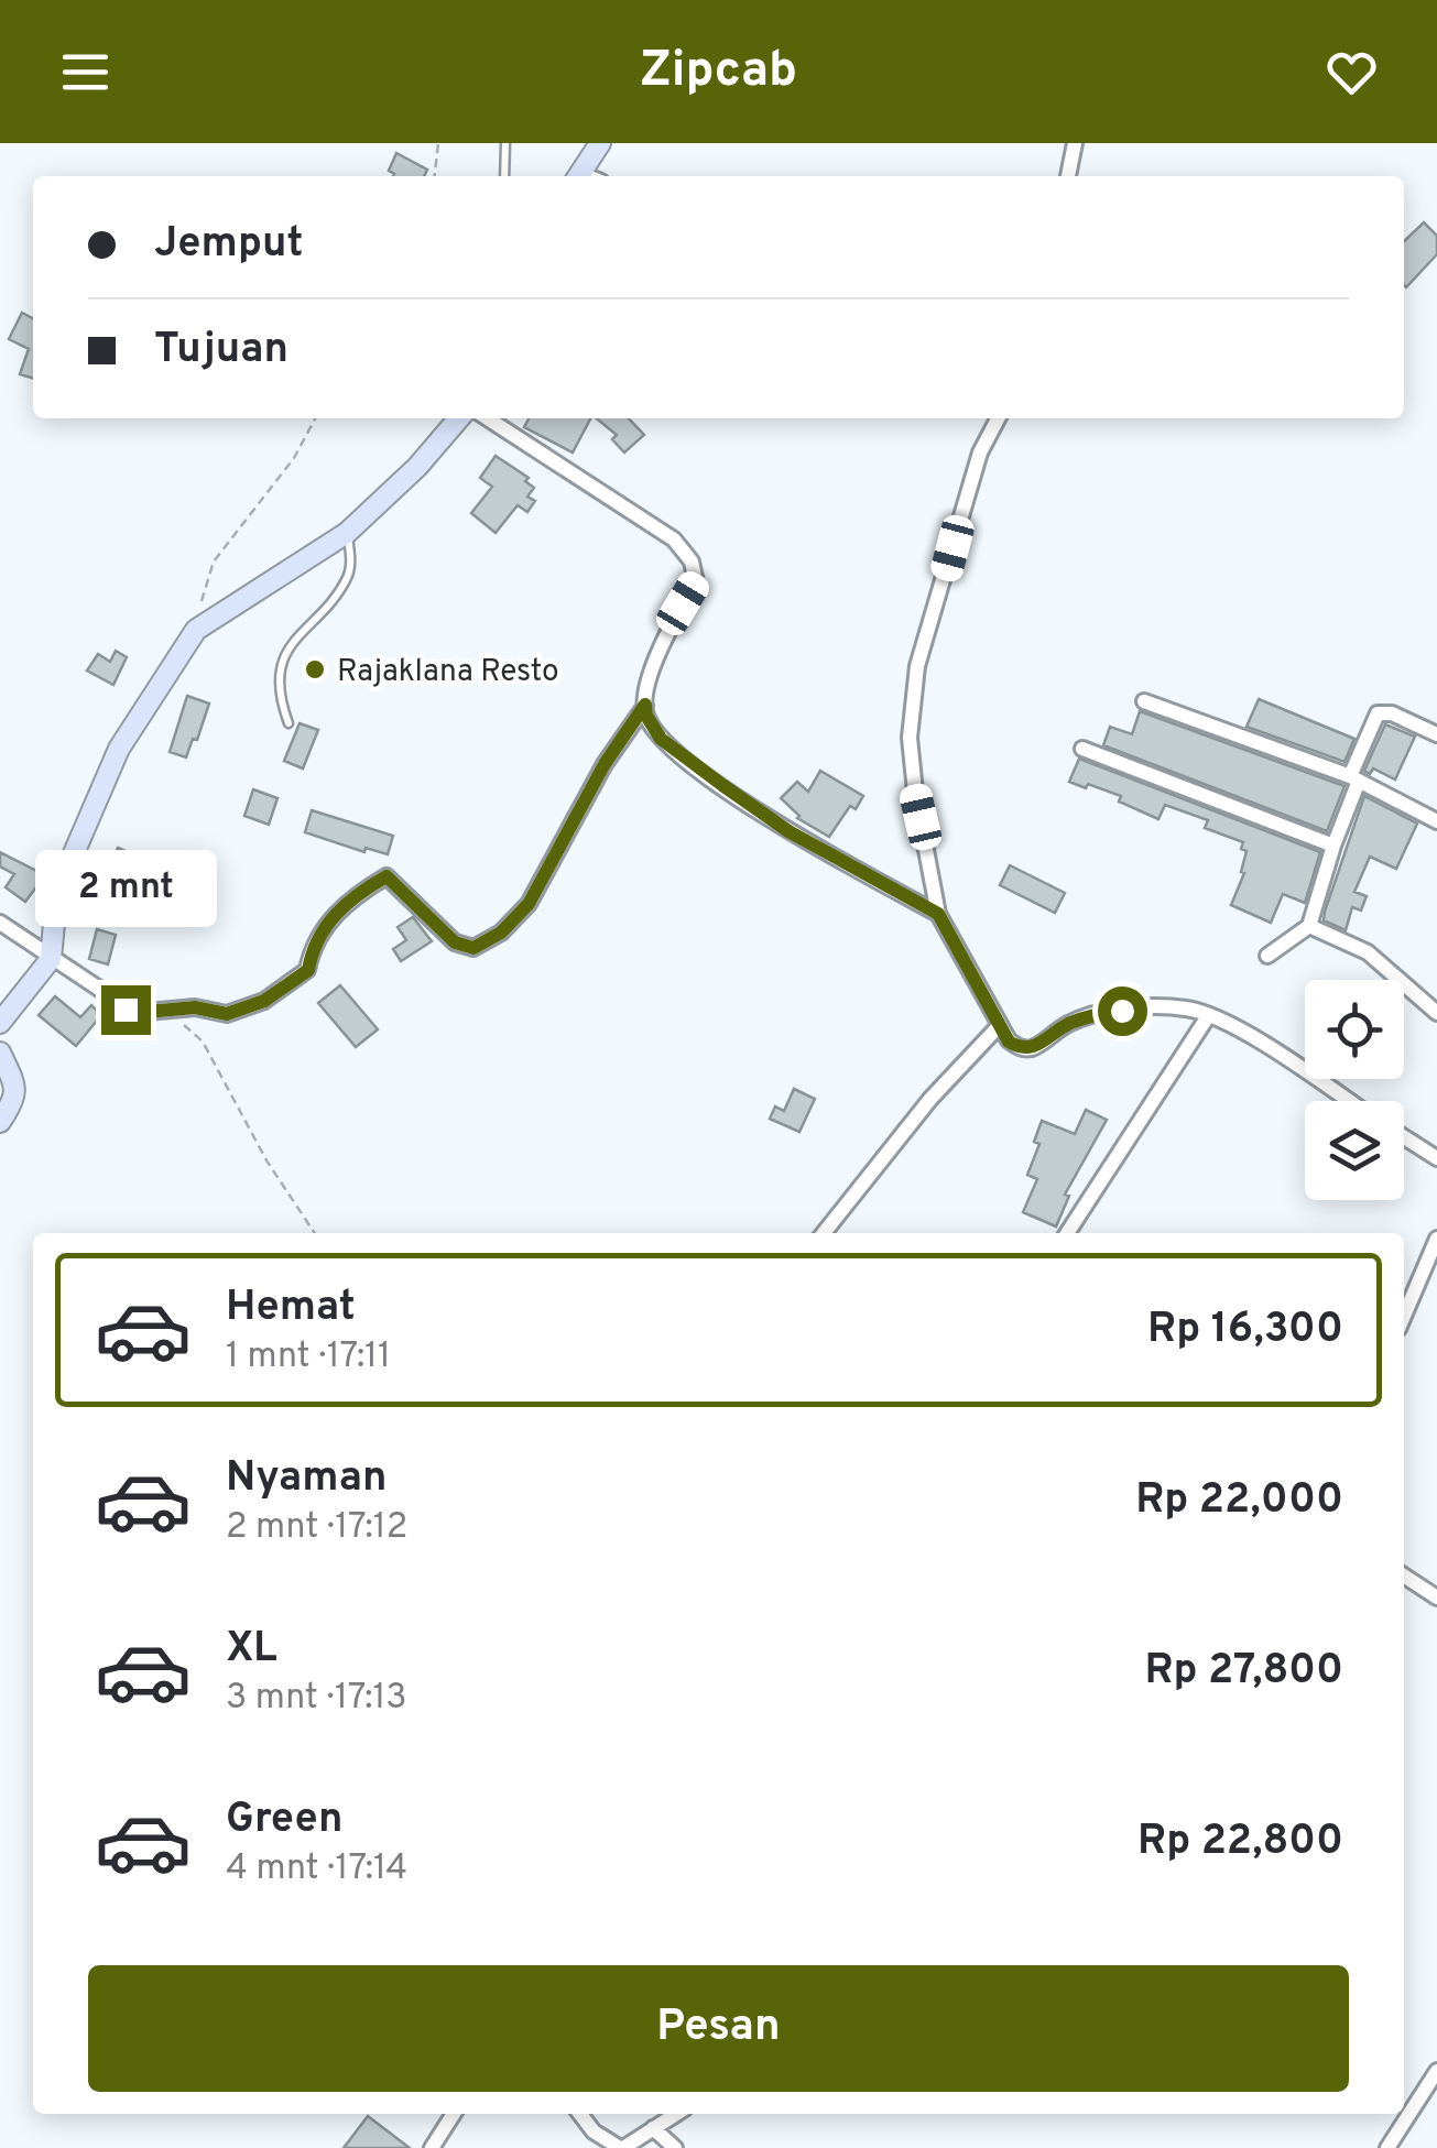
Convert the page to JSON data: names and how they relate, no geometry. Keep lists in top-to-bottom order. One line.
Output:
{"places":["Rajaklana Resto"],"page":{"header":"Zipcab","banner":["Jemput","Tujuan"],"bubble":"2 mnt","list":[{"name":"Hemat","note":"1 mnt · 17:11","value":"Rp 16,300"},{"name":"Nyaman","note":"2 mnt · 17:12","value":"Rp 22,000"},{"name":"XL","note":"3 mnt · 17:13","value":"Rp 27,800"},{"name":"Green","note":"4 mnt · 17:14","value":"Rp 22,800"}],"buttons":"Pesan"}}
